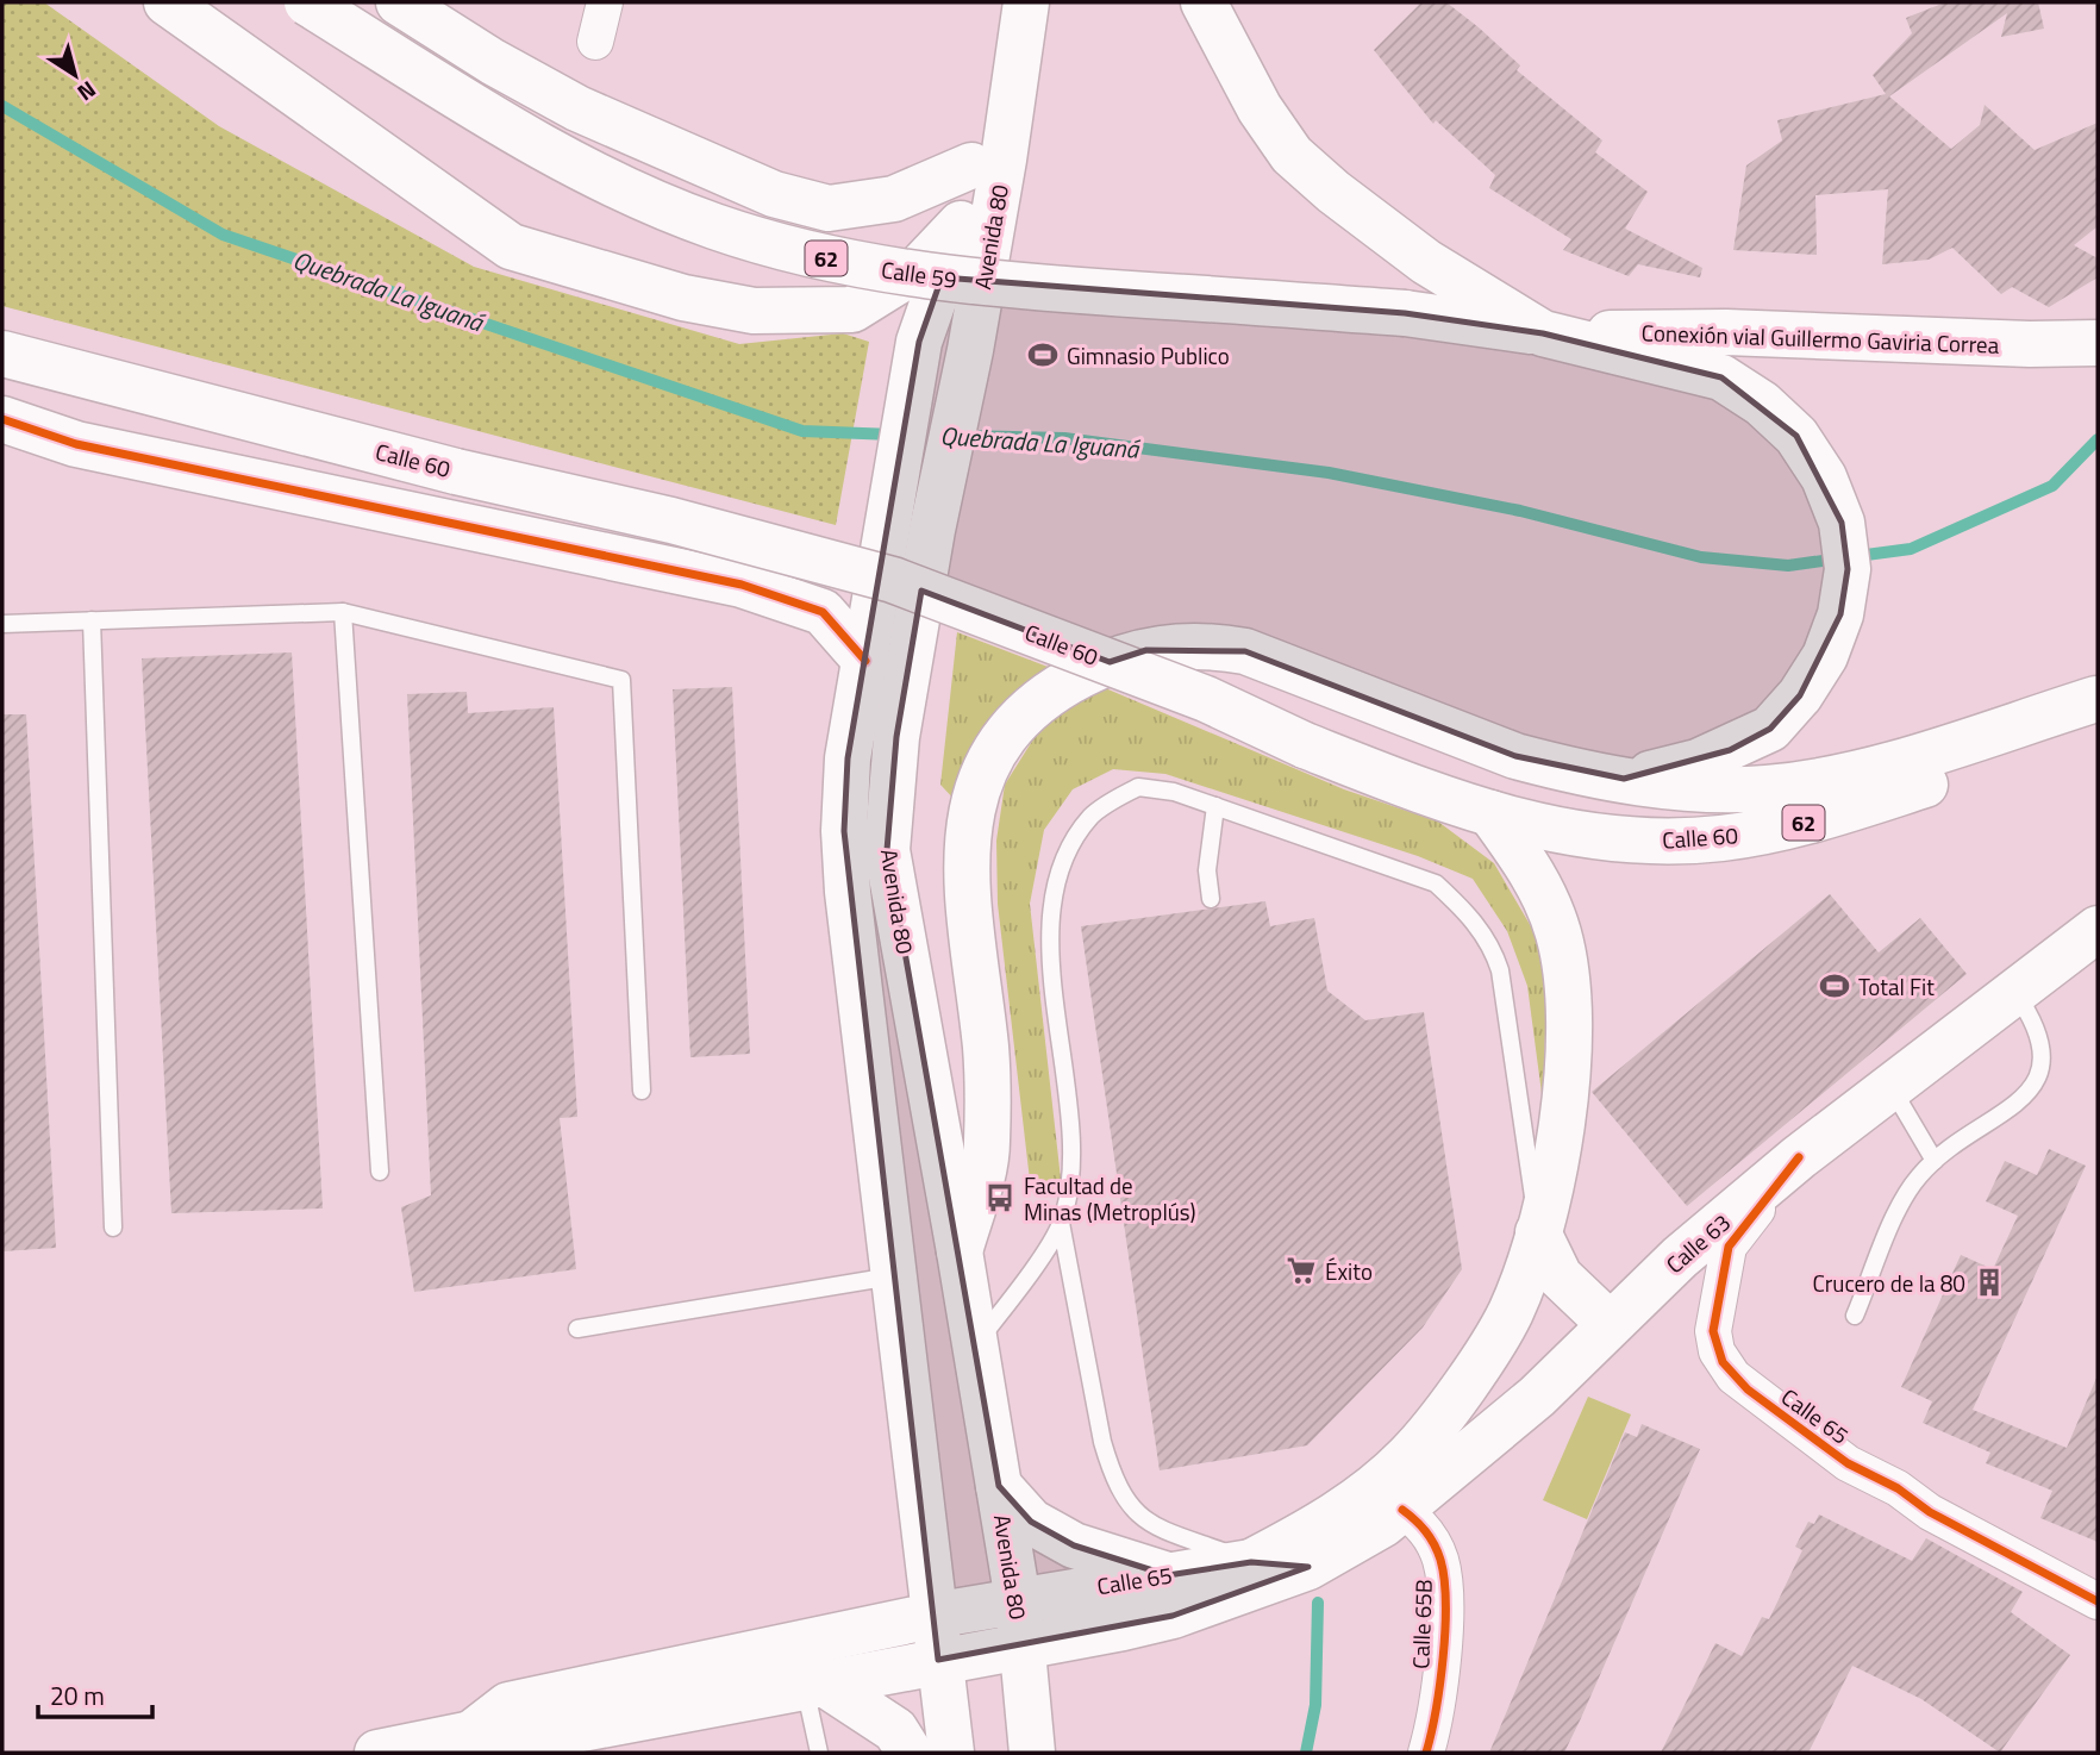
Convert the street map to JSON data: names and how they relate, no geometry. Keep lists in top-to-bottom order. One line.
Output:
{"streets":{"main road":["Avenida 80","62","Calle 59","Conexión vial Guillermo Gaviria Correa","Calle 60","Calle 63","Calle 65"],"street":["Calle 65B"]},"crossings":[["Avenida 80","Calle 65"],["Calle 59","Conexión vial Guillermo Gaviria Correa"],["Calle 63","Calle 65"],["Calle 63","Calle 65B"]],"water":["Quebrada La Iguaná"],"places":{"sports":["Gimnasio Publico","Total Fit"],"bus stop":["Facultad de Minas (Metroplús)"],"supermarket":["Éxito"],"building":["Crucero de la 80"]},"scale_bar":"20 m","north":"bottom right"}
